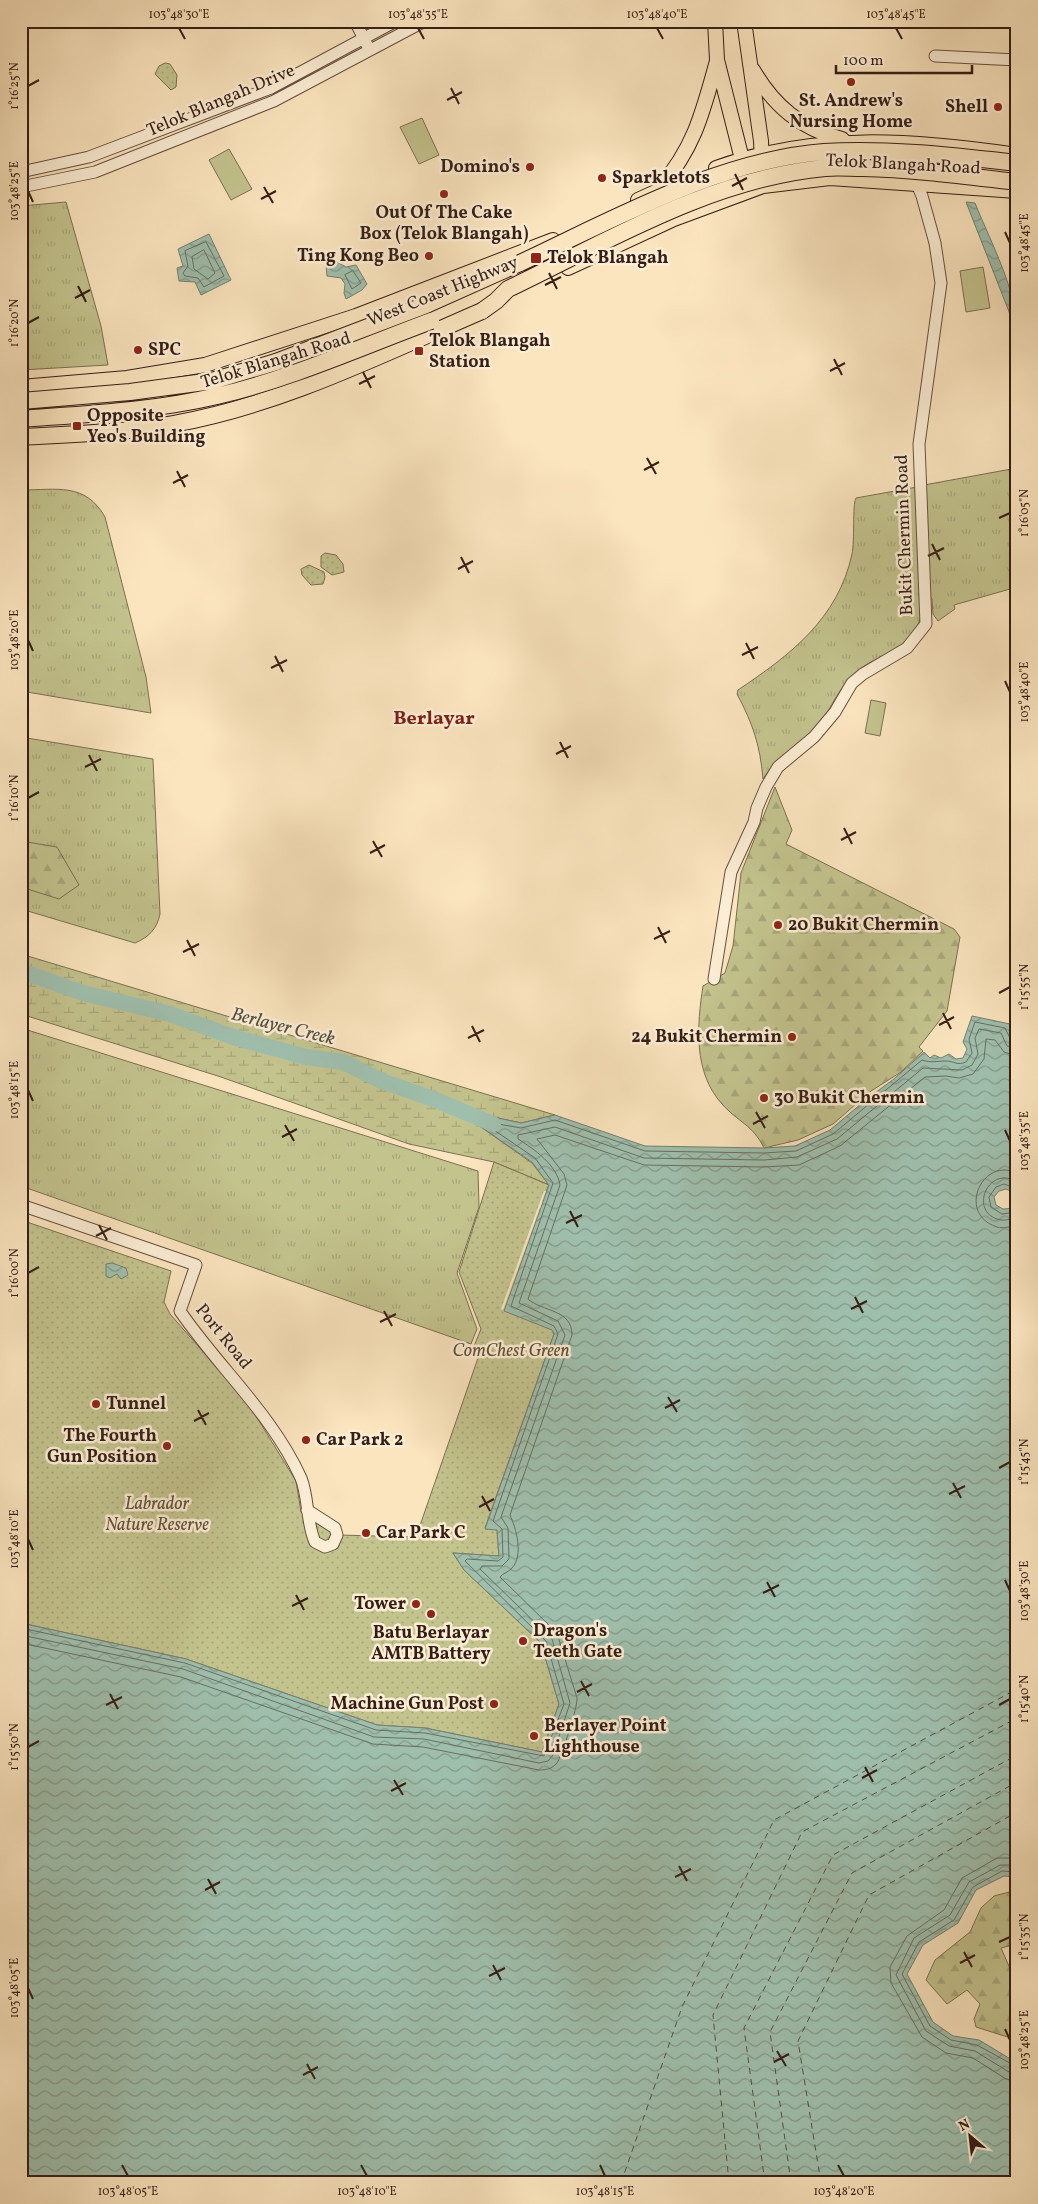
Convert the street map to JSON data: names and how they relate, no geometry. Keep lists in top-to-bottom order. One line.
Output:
{"streets":{"highway":["West Coast Highway"],"main road":["Telok Blangah Road"],"street":["Telok Blangah Drive","Bukit Chermin Road","Port Road"]},"crossings":[["Telok Blangah Road","Bukit Chermin Road"]],"districts":["Berlayar"],"water":["Berlayer Creek"],"parks":["ComChest Green","Labrador Nature Reserve"],"places":{"other":["St. Andrew's Nursing Home","Shell","Domino's","Sparkletots","Out Of The Cake Box (Telok Blangah)","Ting Kong Beo","SPC","20 Bukit Chermin","24 Bukit Chermin","30 Bukit Chermin","Tunnel","Car Park 2","The Fourth Gun Position","Car Park C","Tower","Batu Berlayar AMTB Battery","Dragon's Teeth Gate","Machine Gun Post","Berlayer Point Lighthouse"],"transit":["Telok Blangah","Telok Blangah Station","Opposite Yeo's Building"]},"scale_bar":"100 m","north":"top left","coordinates":["103°48'30\"E","103°48'35\"E","103°48'40\"E","103°48'45\"E","1°16'25\"N","103°48'25\"E","1°16'20\"N","1°16'05\"N","103°48'20\"E","1°16'10\"N","1°15'55\"N","103°48'15\"E","1°16'00\"N","1°15'45\"N","103°48'10\"E","1°15'40\"N","1°15'50\"N","1°15'35\"N","103°48'05\"E"]}
